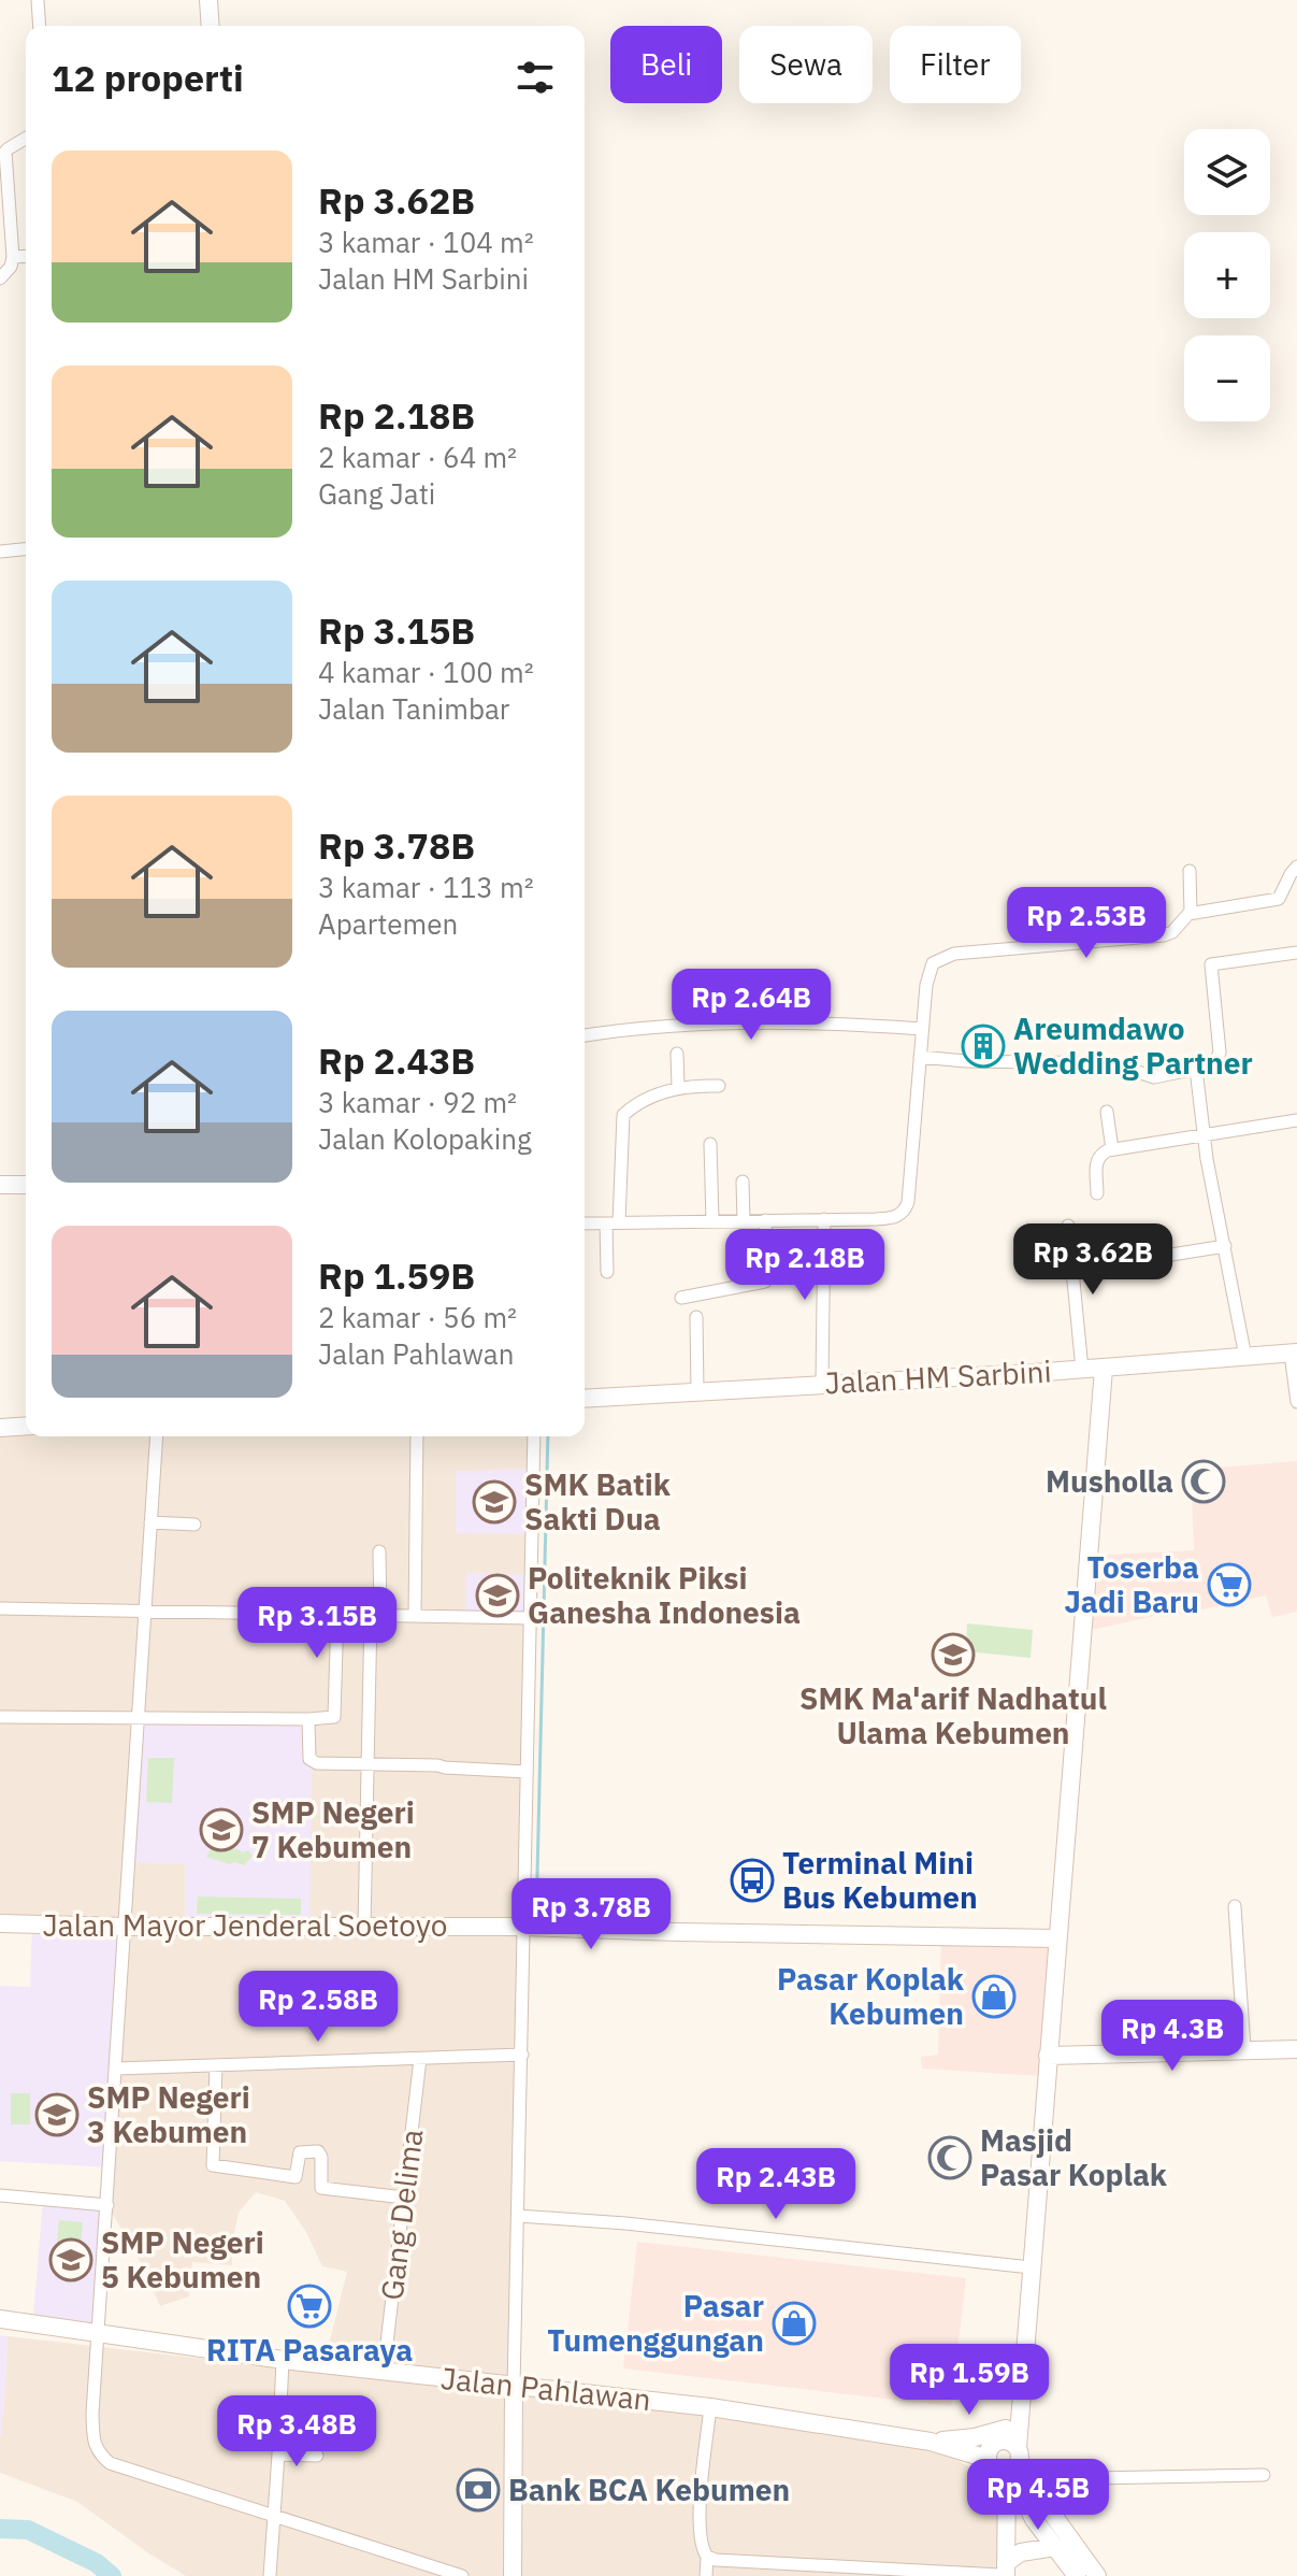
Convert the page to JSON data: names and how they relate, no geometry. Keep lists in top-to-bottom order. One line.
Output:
{"streets":{"main road":["Jalan HM Sarbini","Jalan Mayor Jenderal Soetoyo","Jalan Pahlawan"],"street":["Gang Delima"]},"crossings":[["Gang Delima","Jalan Pahlawan"]],"places":{"building":["Areumdawo Wedding Partner"],"mosque":["Musholla","Masjid Pasar Koplak"],"school or university":["SMK Batik Sakti Dua","Politeknik Piksi Ganesha Indonesia","SMK Ma'arif Nadhatul Ulama Kebumen","SMP Negeri 7 Kebumen","SMP Negeri 3 Kebumen","SMP Negeri 5 Kebumen"],"supermarket":["Toserba Jadi Baru","RITA Pasaraya"],"bus stop":["Terminal Mini Bus Kebumen"],"shop":["Pasar Koplak Kebumen","Pasar Tumenggungan"],"bank":["Bank BCA Kebumen"]},"page":{"chip":["Beli","Sewa","Filter"],"heading":"12 properti","map_buttons":["+","−"],"list":[{"name":"Rp 3.62B","note":"3 kamar · 104 m² · Jalan HM Sarbini"},{"name":"Rp 2.18B","note":"2 kamar · 64 m² · Gang Jati"},{"name":"Rp 3.15B","note":"4 kamar · 100 m² · Jalan Tanimbar"},{"name":"Rp 3.78B","note":"3 kamar · 113 m² · Apartemen"},{"name":"Rp 2.43B","note":"3 kamar · 92 m² · Jalan Kolopaking"},{"name":"Rp 1.59B","note":"2 kamar · 56 m² · Jalan Pahlawan"}],"price":["Rp 2.53B","Rp 2.64B","Rp 3.62B","Rp 2.18B","Rp 3.15B","Rp 3.78B","Rp 2.58B","Rp 4.3B","Rp 2.43B","Rp 1.59B","Rp 3.48B","Rp 4.5B"]}}
